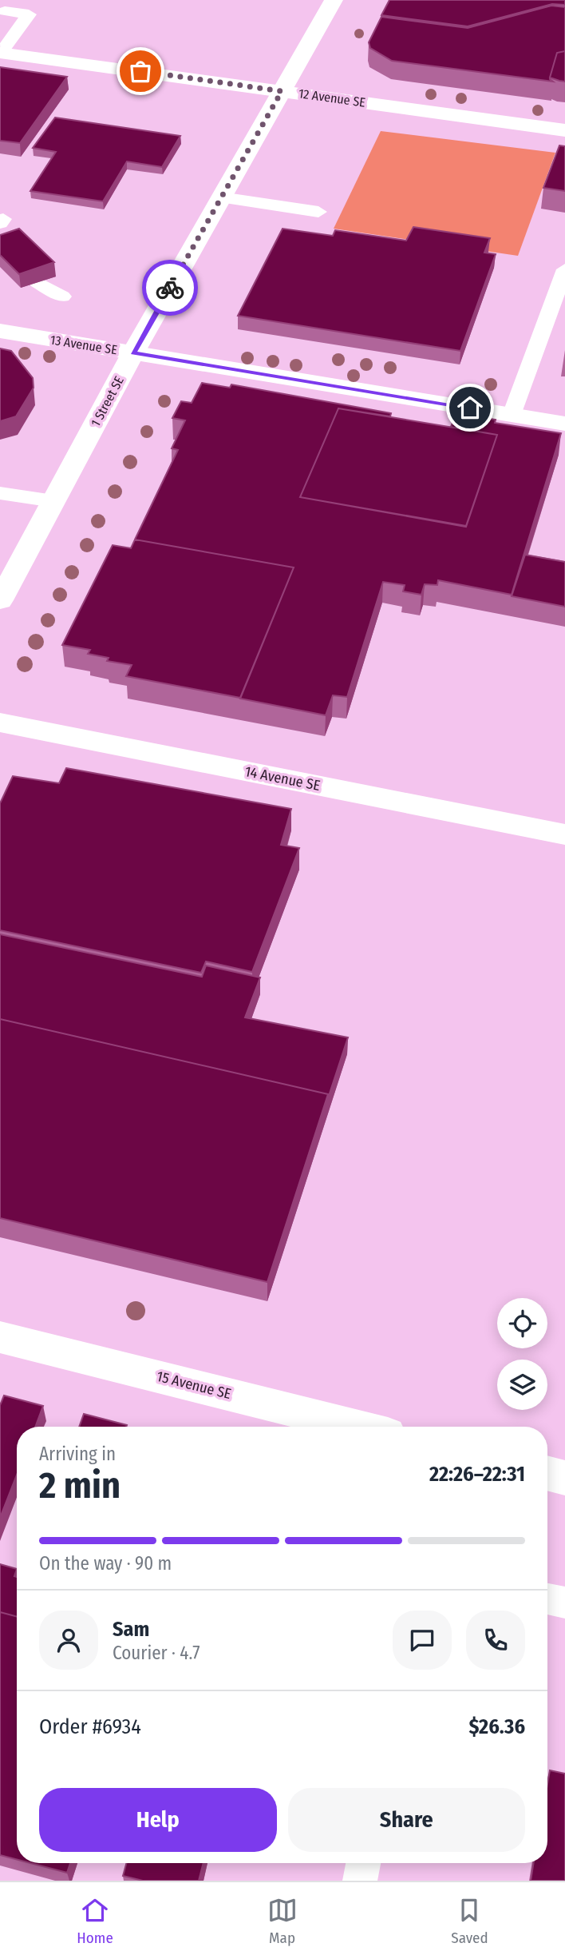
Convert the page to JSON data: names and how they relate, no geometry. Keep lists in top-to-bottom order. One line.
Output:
{"streets":{"main road":["12 Avenue SE","13 Avenue SE","1 Street SE","14 Avenue SE","15 Avenue SE"]},"crossings":[["12 Avenue SE","1 Street SE"],["13 Avenue SE","1 Street SE"]],"page":{"heading":["2 min","Arriving in","22:26–22:31"],"panel":["Sam","Courier · 4.7","Order #6934","$26.36"],"bar":"On the way · 90 m","buttons":["Help","Share"],"tabs":["Home","Map","Saved"]}}
